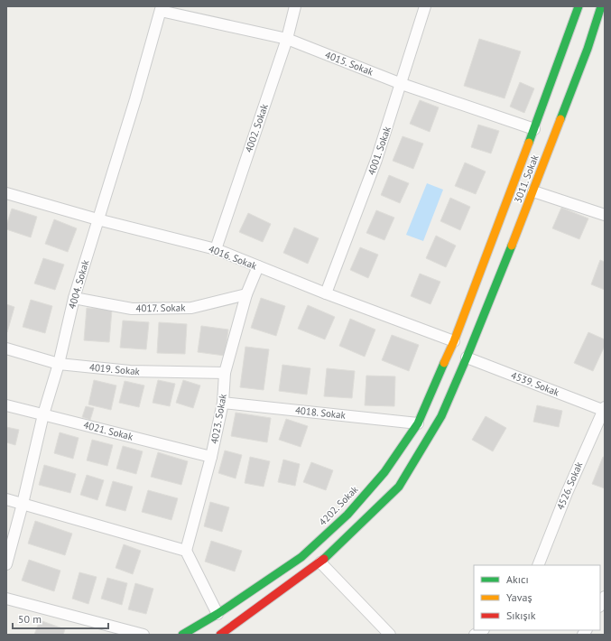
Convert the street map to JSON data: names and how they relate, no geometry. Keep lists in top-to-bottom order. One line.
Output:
{"streets":{"street":["4015. Sokak","4002. Sokak","4001. Sokak","3011. Sokak","4016. Sokak","4004. Sokak","4017. Sokak","4019. Sokak","4539. Sokak","4018. Sokak","4023. Sokak","4021. Sokak","4526. Sokak","4202. Sokak"]},"crossings":[["4015. Sokak","4002. Sokak"],["4015. Sokak","4001. Sokak"],["4015. Sokak","3011. Sokak"],["4015. Sokak","4004. Sokak"],["4002. Sokak","4016. Sokak"],["4001. Sokak","4016. Sokak"],["3011. Sokak","4016. Sokak"],["3011. Sokak","4539. Sokak"],["3011. Sokak","4202. Sokak"],["4016. Sokak","4004. Sokak"],["4016. Sokak","4023. Sokak"],["4016. Sokak","4202. Sokak"],["4004. Sokak","4017. Sokak"],["4004. Sokak","4019. Sokak"],["4004. Sokak","4021. Sokak"],["4017. Sokak","4023. Sokak"],["4019. Sokak","4023. Sokak"],["4539. Sokak","4526. Sokak"],["4018. Sokak","4023. Sokak"],["4018. Sokak","4202. Sokak"],["4023. Sokak","4021. Sokak"]],"legend":["Akıcı","Yavaş","Sıkışık"],"scale_bar":"50 m"}
